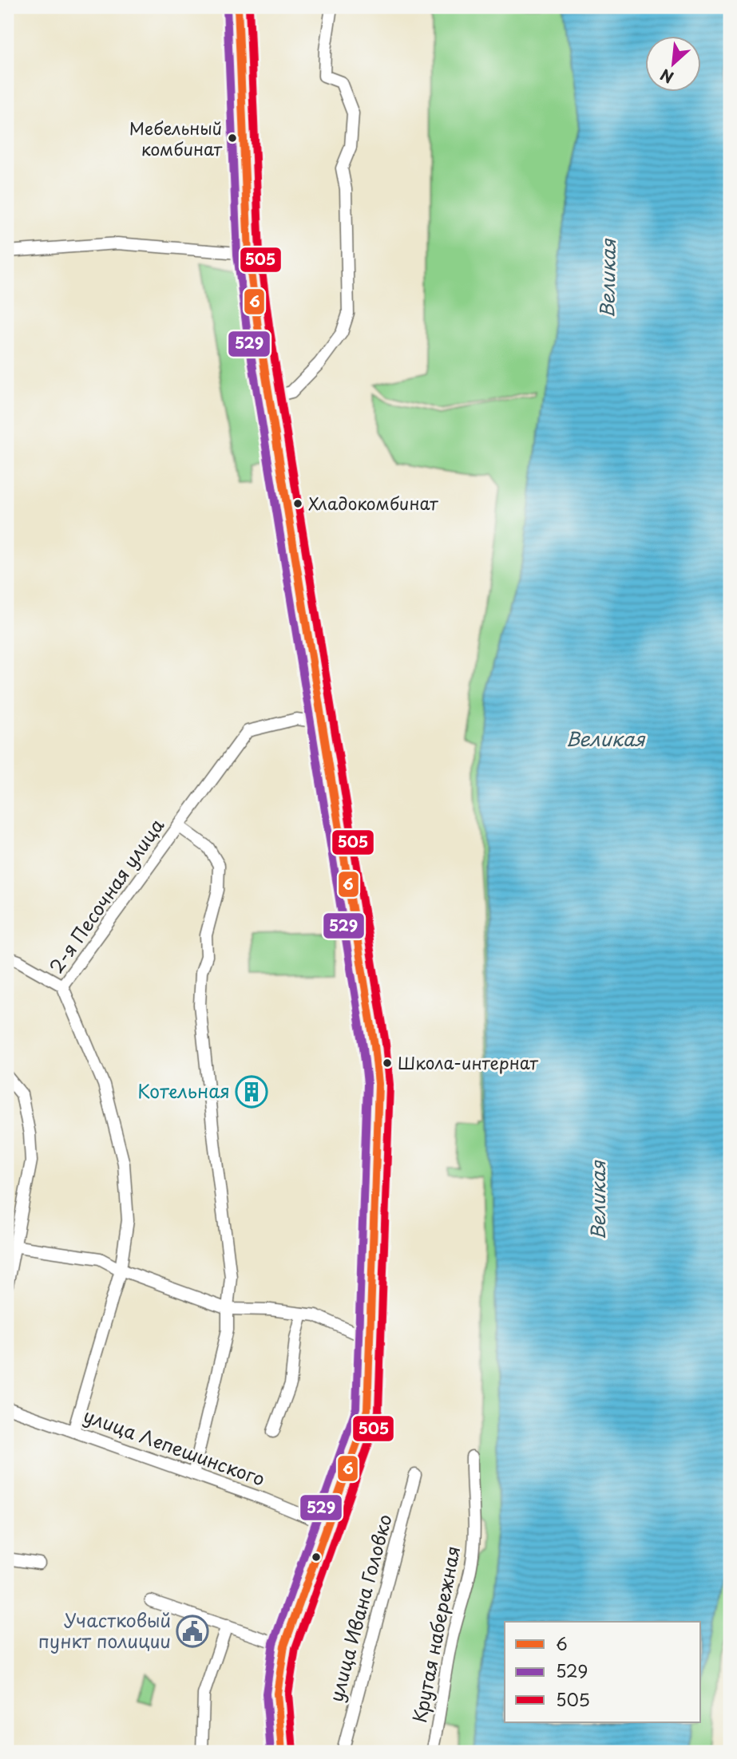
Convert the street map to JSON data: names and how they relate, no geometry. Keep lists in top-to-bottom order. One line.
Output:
{"streets":{"street":["2-я Песочная улица","улица Лепешинского","улица Ивана Головко","Крутая набережная"]},"crossings":[["2-я Песочная улица","улица Лепешинского"]],"water":["Великая"],"places":{"other":["Мебельный комбинат","Хладокомбинат","Школа-интернат"],"building":["Котельная"],"public building":["Участковый пункт полиции"]},"lines":["transit line 6","transit line 505","transit line 529"],"legend":["6","529","505"],"north":"bottom left"}
